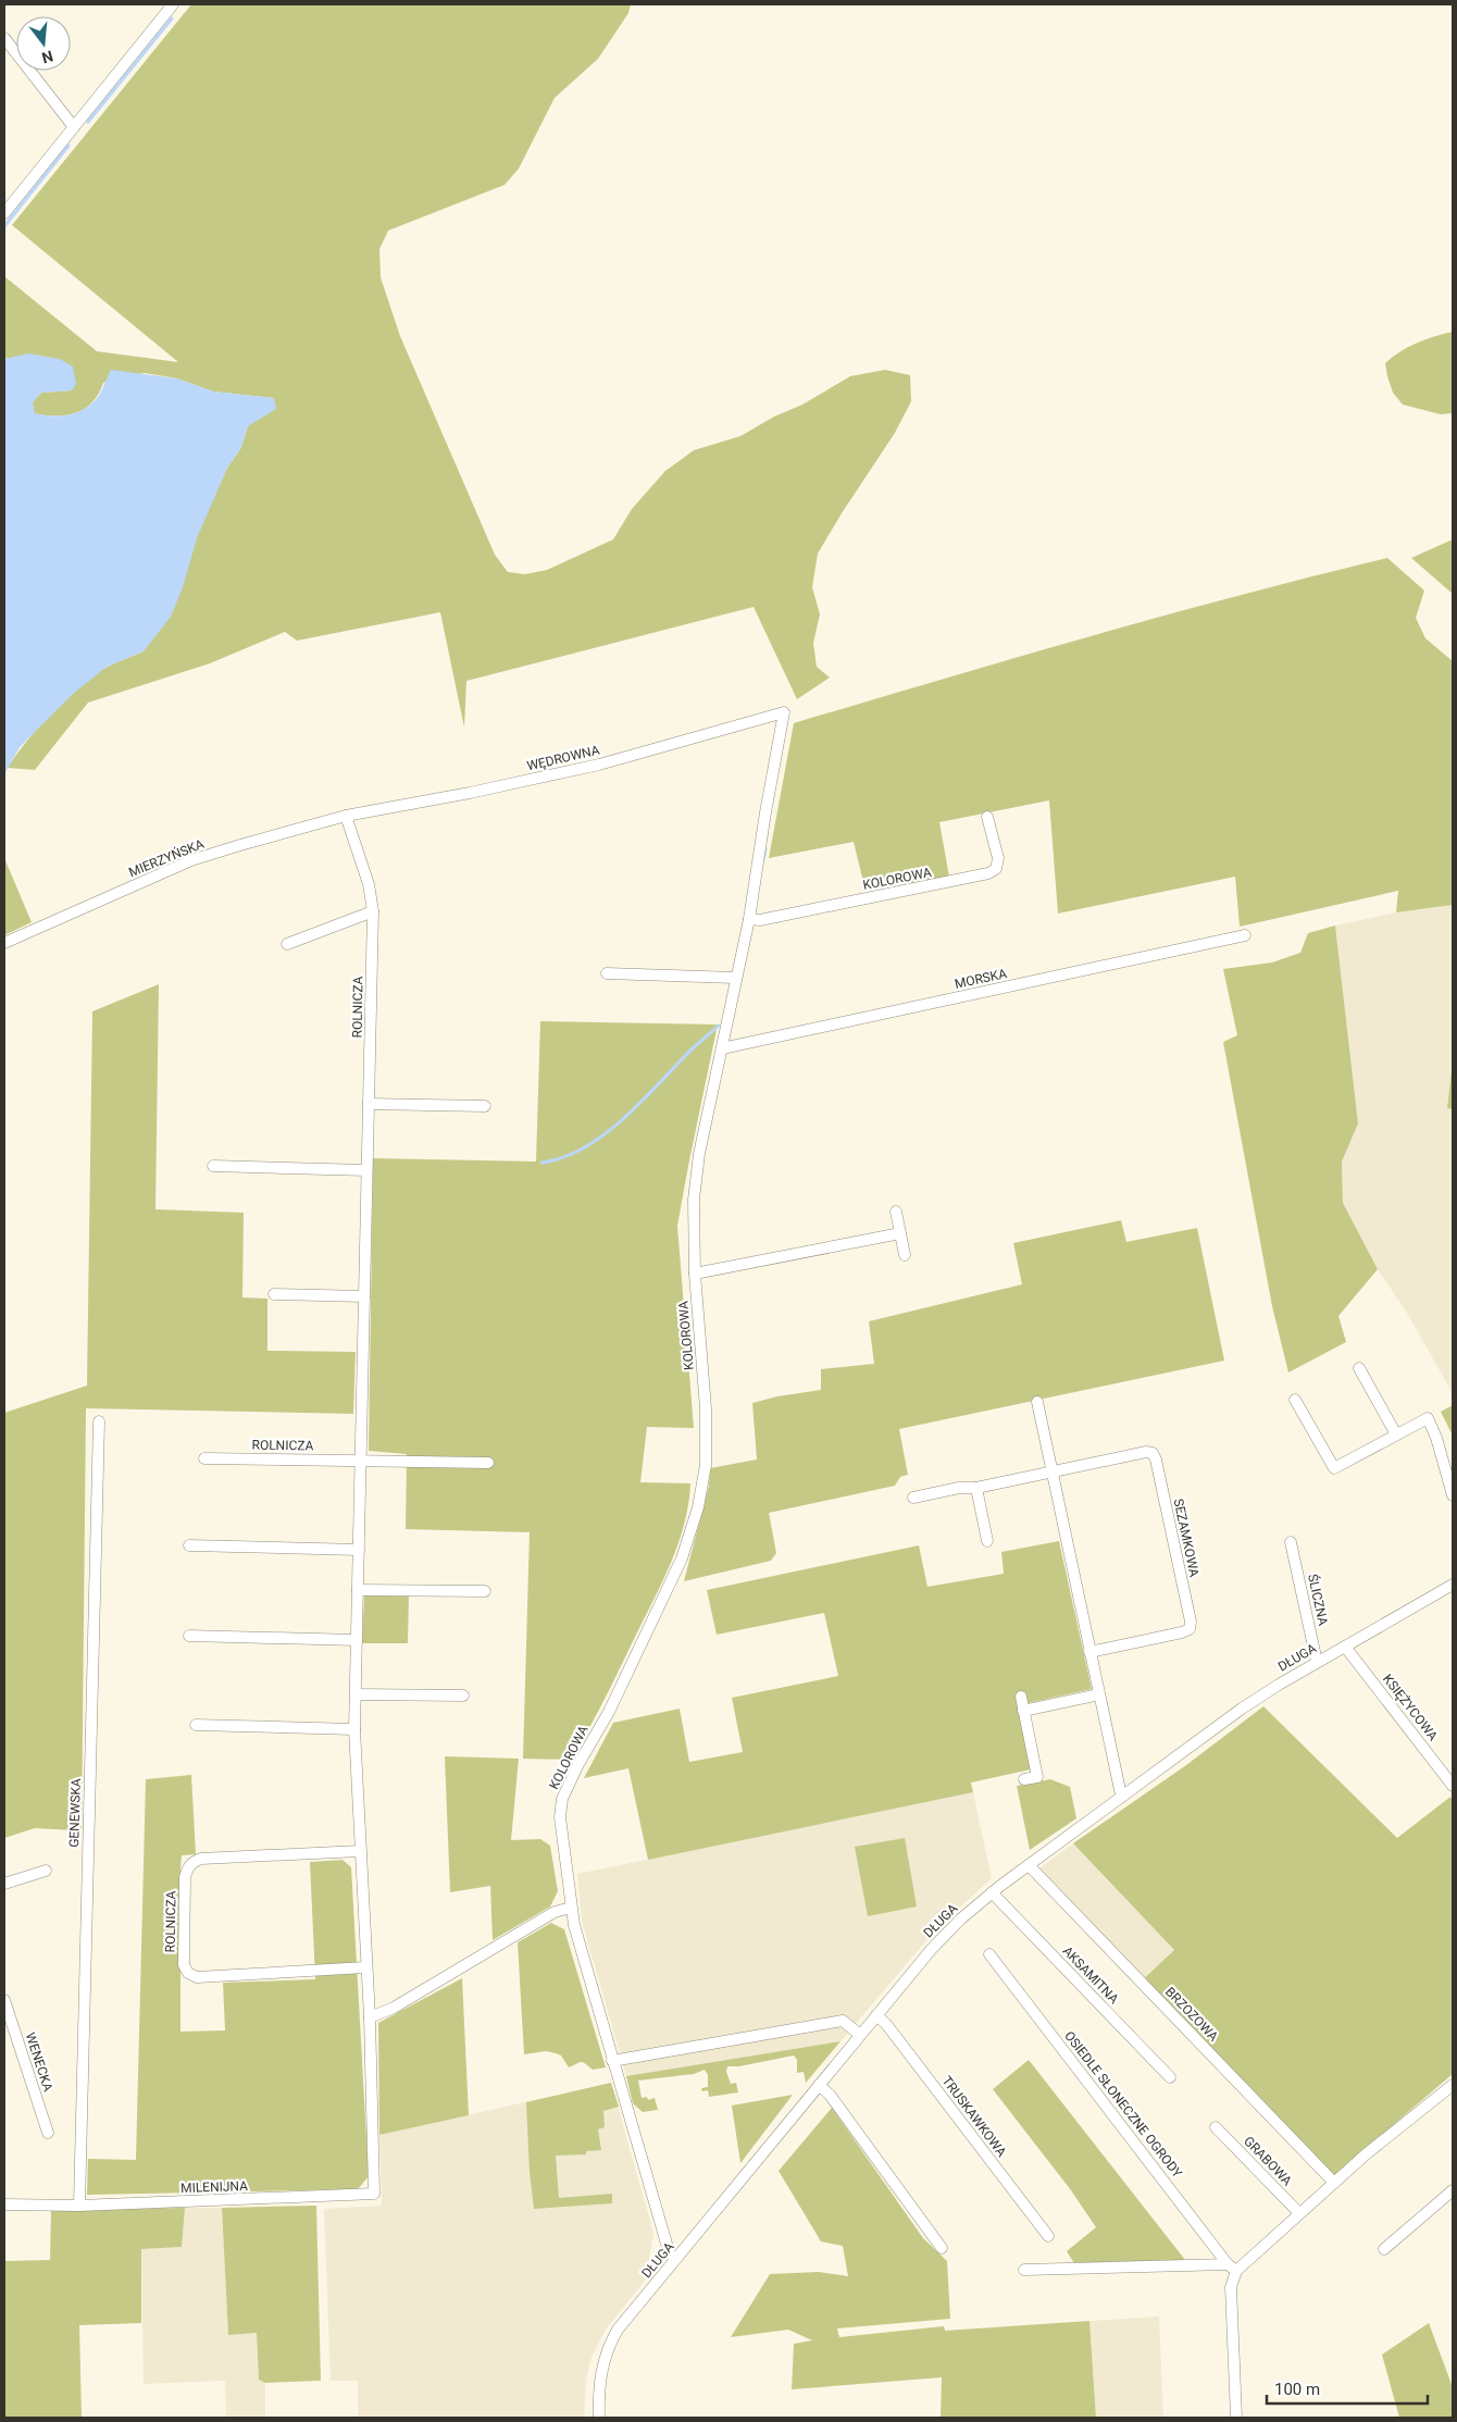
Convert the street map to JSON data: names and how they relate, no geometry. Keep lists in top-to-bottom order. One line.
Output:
{"streets":{"street":["WĘDROWNA","MIERZYŃSKA","KOLOROWA","MORSKA","ROLNICZA","SEZAMKOWA","ŚLICZNA","DŁUGA","KSIĘŻYCOWA","GENEWSKA","AKSAMITNA","BRZOZOWA","WENECKA","OSIEDLE SŁONECZNE OGRODY","TRUSKAWKOWA","GRABOWA","MILENIJNA"]},"crossings":[["WĘDROWNA","MIERZYŃSKA"],["WĘDROWNA","KOLOROWA"],["WĘDROWNA","ROLNICZA"],["MIERZYŃSKA","ROLNICZA"],["KOLOROWA","MORSKA"],["KOLOROWA","DŁUGA"],["ROLNICZA","MILENIJNA"],["ŚLICZNA","DŁUGA"],["DŁUGA","KSIĘŻYCOWA"],["DŁUGA","AKSAMITNA"],["DŁUGA","BRZOZOWA"],["DŁUGA","TRUSKAWKOWA"],["GENEWSKA","MILENIJNA"]],"scale_bar":"100 m","north":"bottom"}
